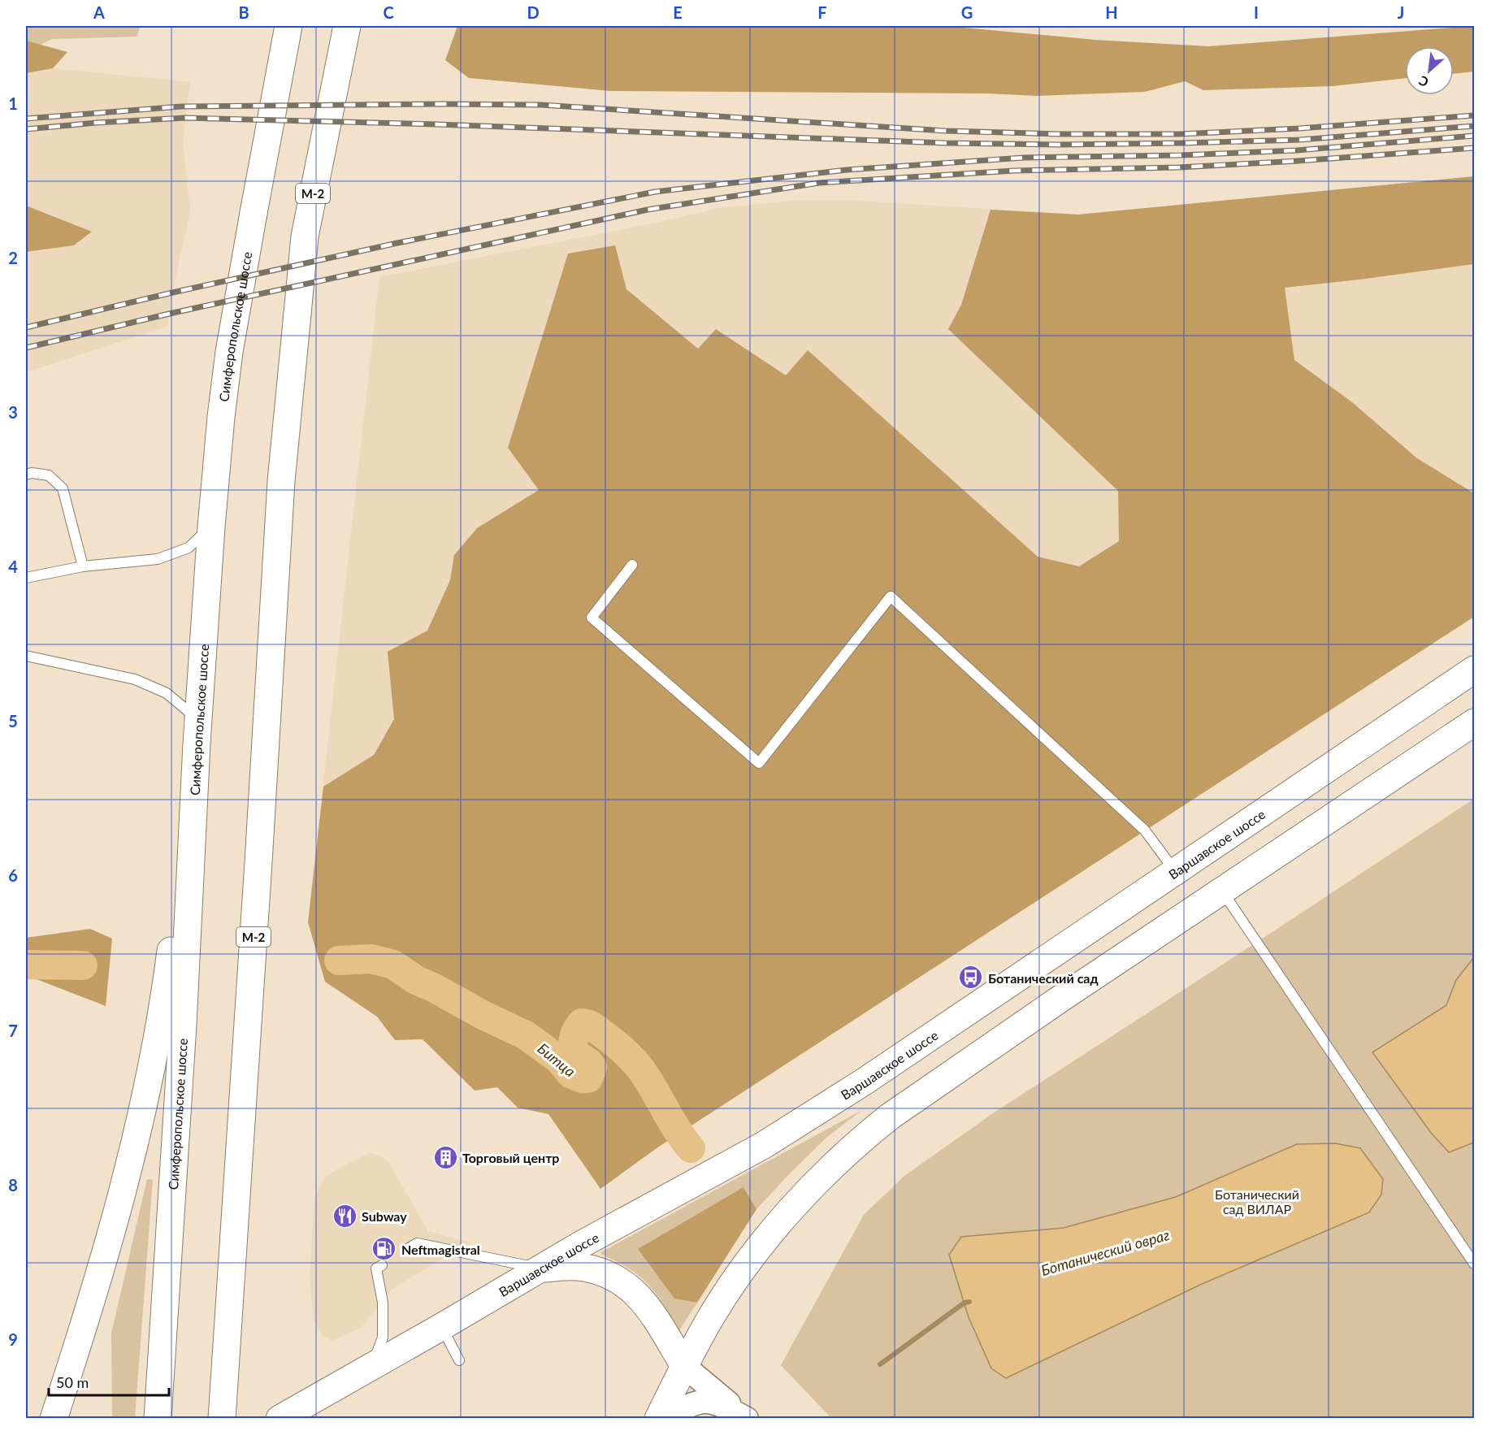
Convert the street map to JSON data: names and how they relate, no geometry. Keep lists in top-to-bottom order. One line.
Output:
{"streets":{"main road":["М-2","Симферопольское шоссе","Варшавское шоссе"]},"water":["Битца","Ботанический овраг"],"parks":["Ботанический сад ВИЛАР"],"places":{"bus stop":["Ботанический сад"],"building":["Торговый центр"],"restaurant":["Subway"],"fuel station":["Neftmagistral"]},"scale_bar":"50 m","north":"bottom left","grid":{"columns":["A","B","C","D","E","F","G","H","I","J"],"rows":["1","2","3","4","5","6","7","8","9"]}}
